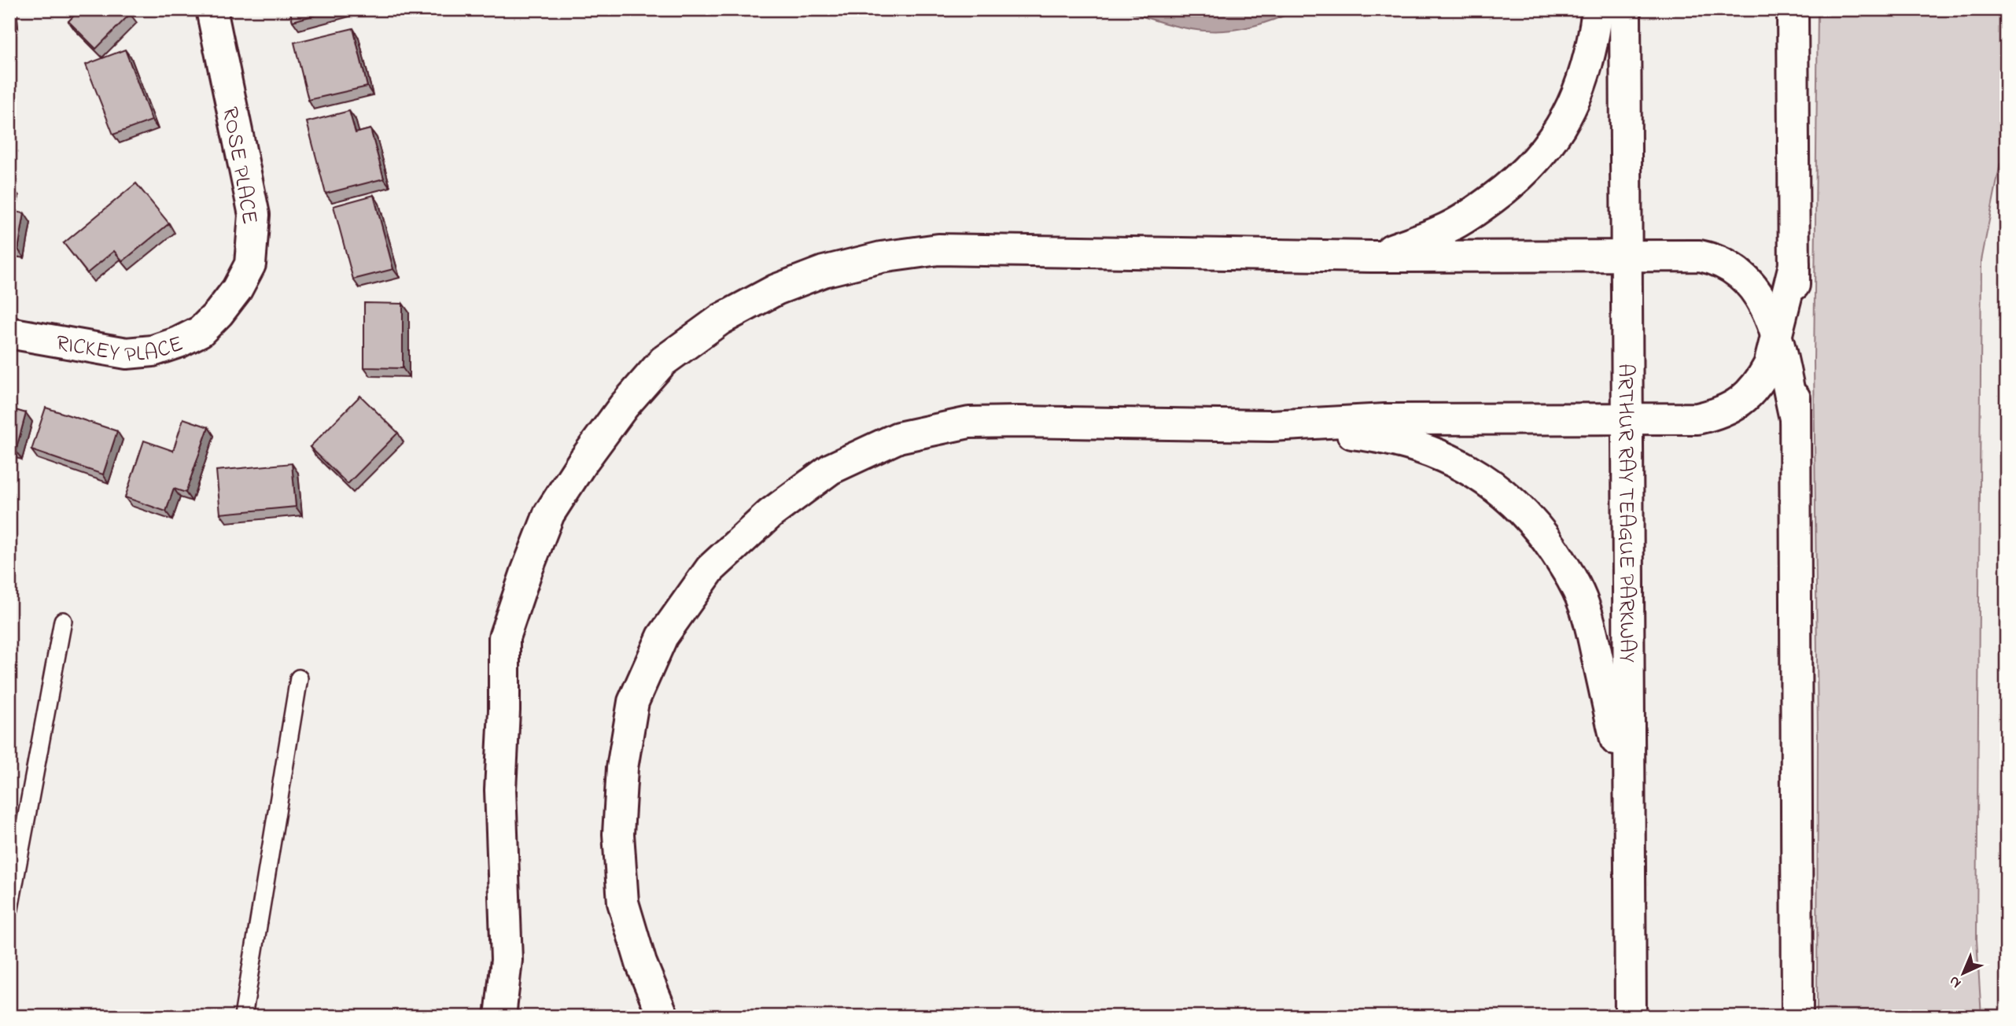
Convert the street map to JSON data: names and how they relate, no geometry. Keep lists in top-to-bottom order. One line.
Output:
{"streets":{"main road":["ROSE PLACE","RICKEY PLACE","ARTHUR RAY TEAGUE PARKWAY"]},"crossings":[["ROSE PLACE","RICKEY PLACE"]],"north":"bottom left"}
